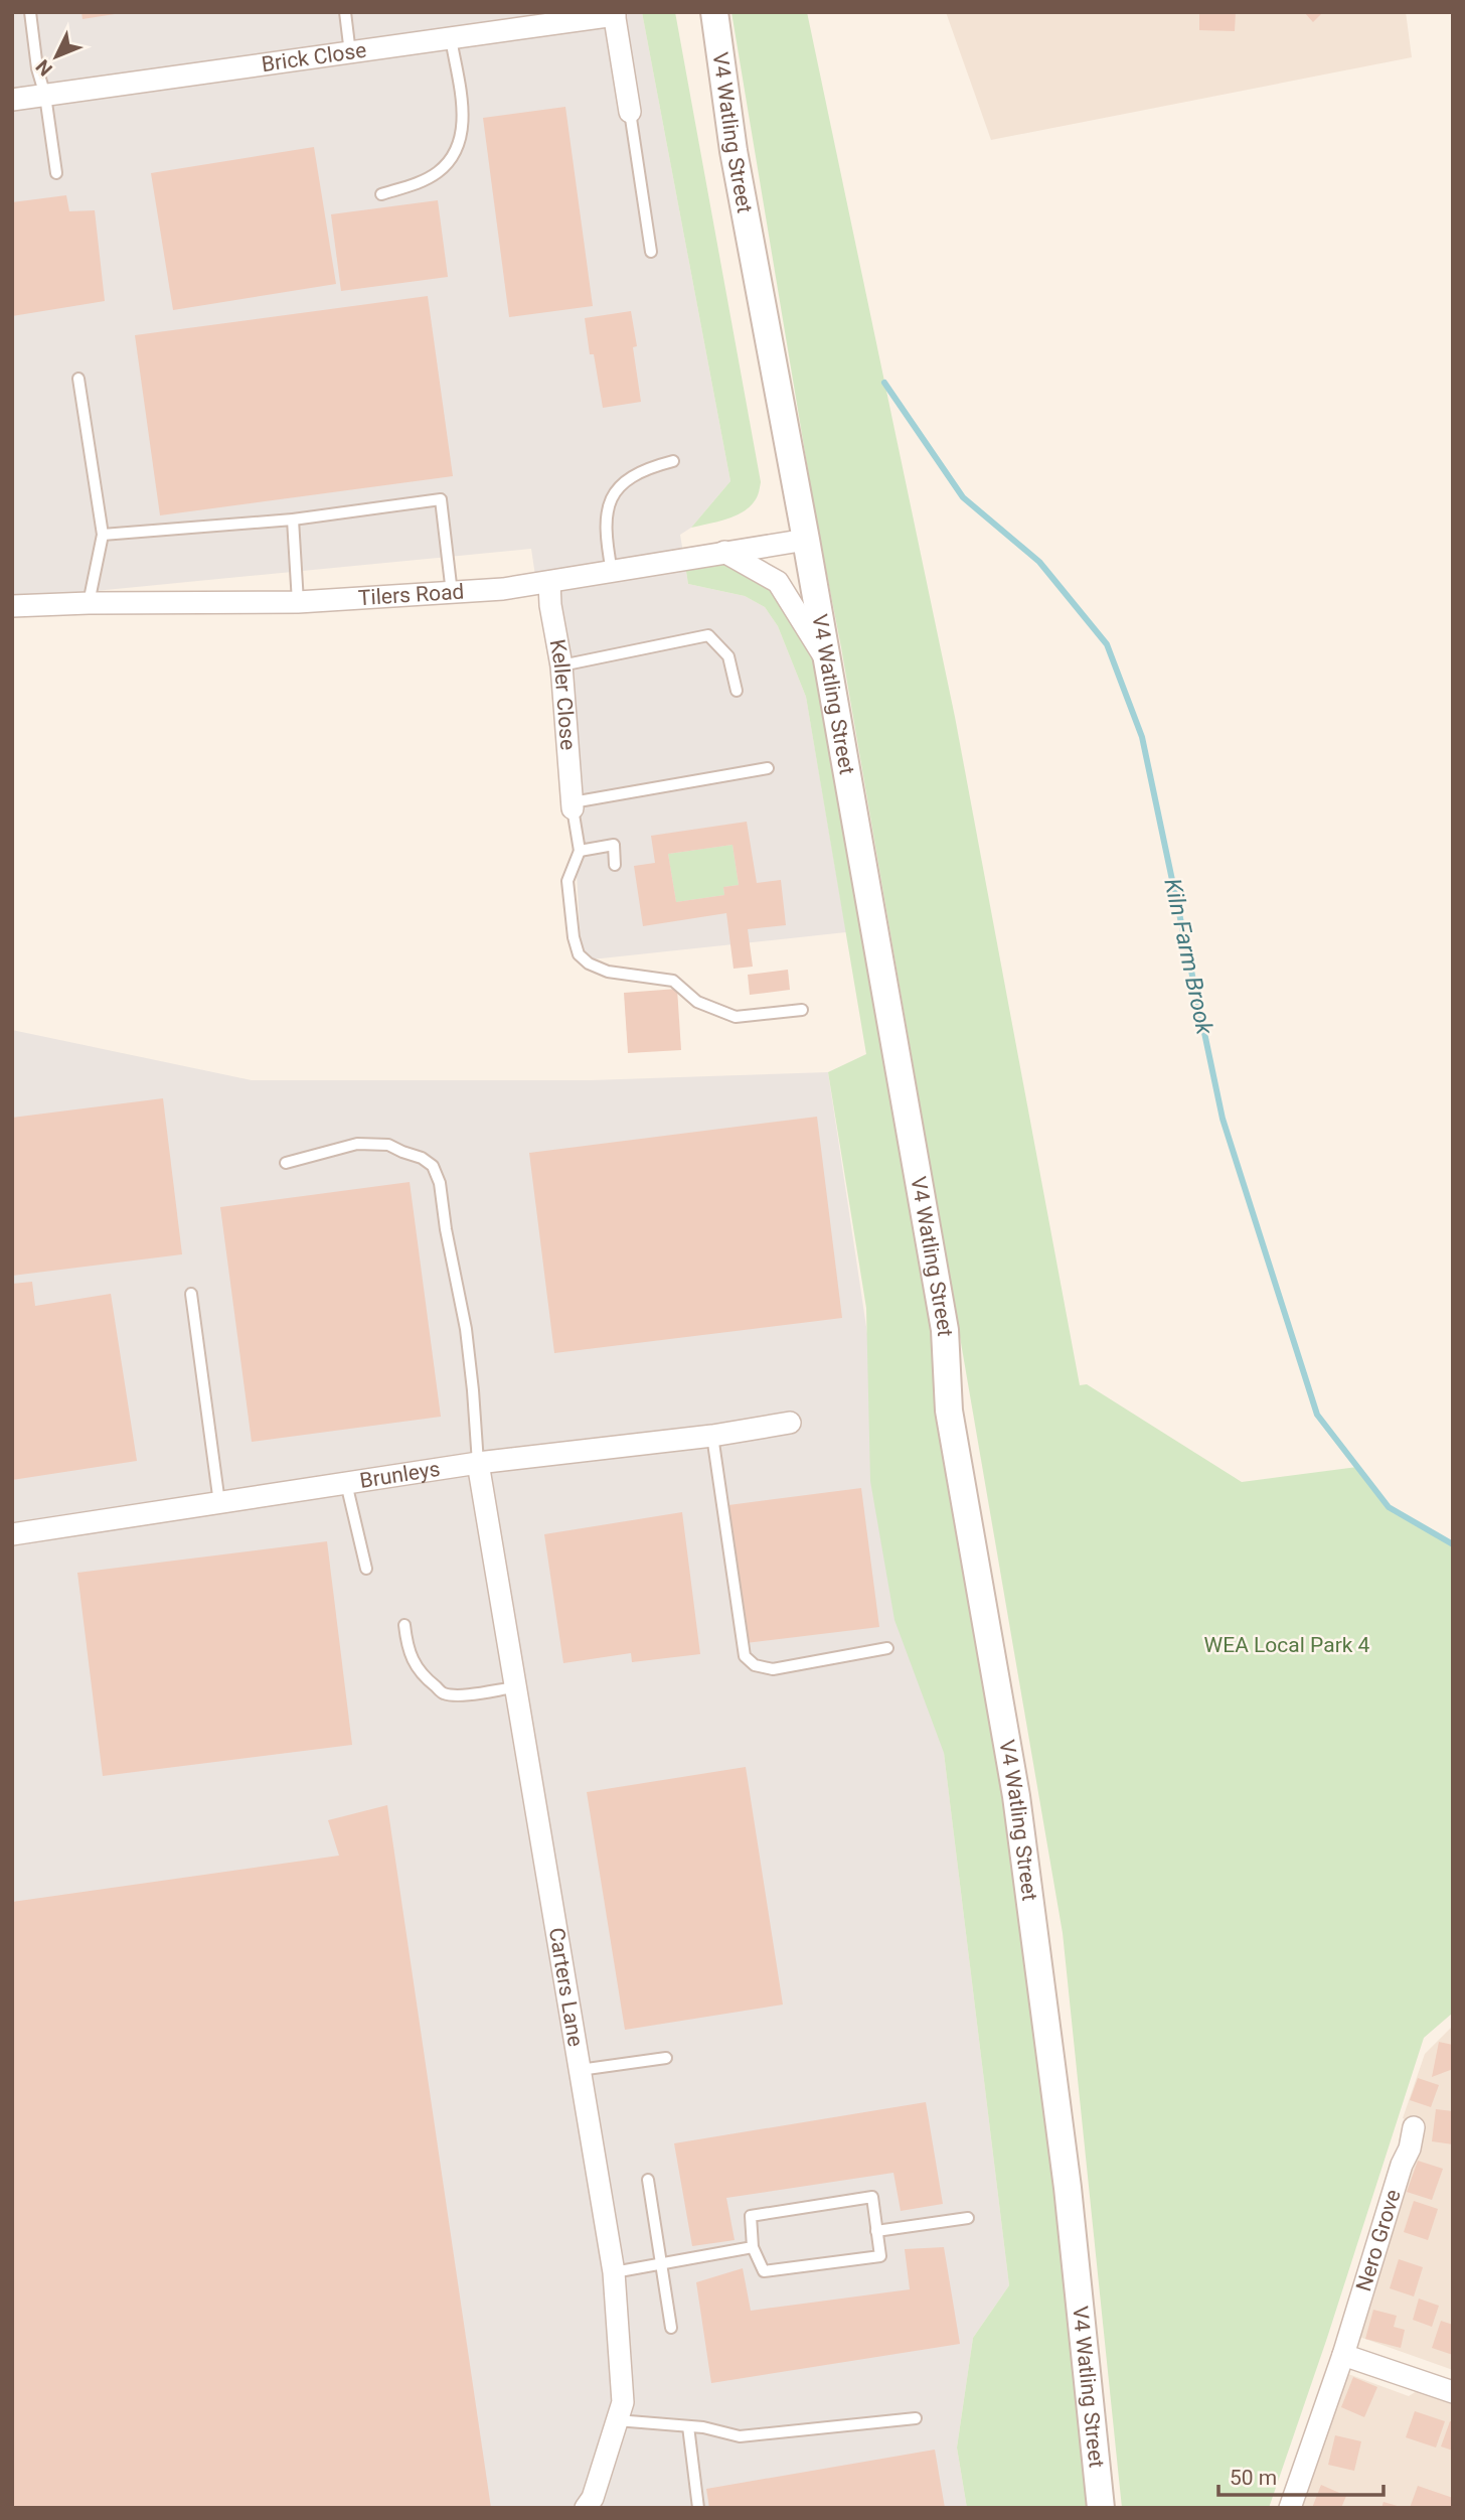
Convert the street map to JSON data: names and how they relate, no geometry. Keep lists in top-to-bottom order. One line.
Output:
{"streets":{"street":["Brick Close","V4 Watling Street","Tilers Road","Keller Close","Brunleys","Carters Lane","Nero Grove"]},"crossings":[["V4 Watling Street","Tilers Road"],["Tilers Road","Keller Close"],["Brunleys","Carters Lane"]],"water":["Kiln Farm Brook"],"parks":["WEA Local Park 4"],"scale_bar":"50 m","north":"bottom left"}
